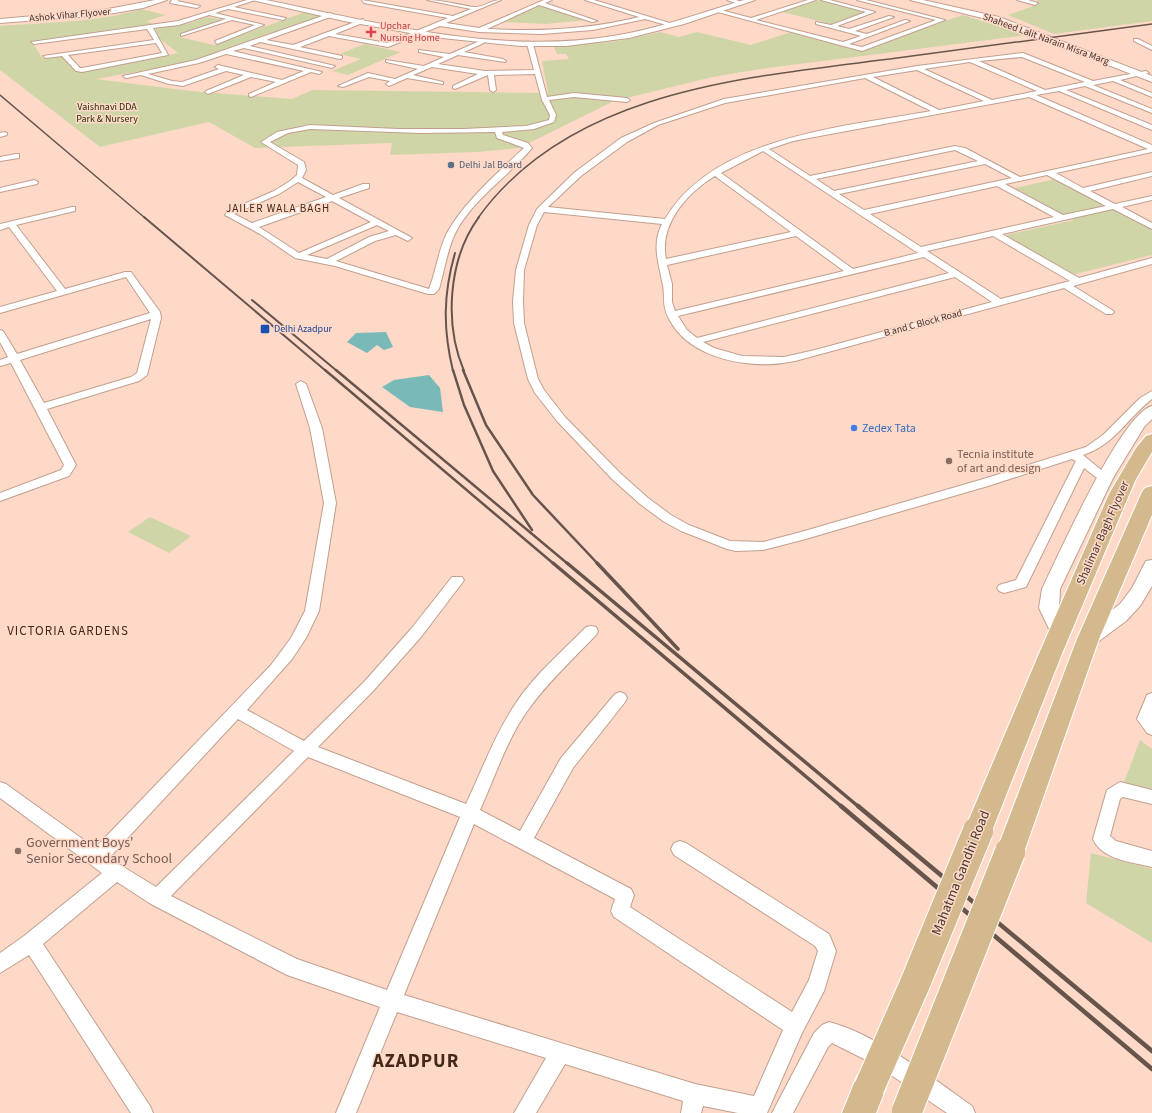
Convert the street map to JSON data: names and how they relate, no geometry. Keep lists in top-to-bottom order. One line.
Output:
{"streets":{"main road":["Shalimar Bagh Flyover","Mahatma Gandhi Road"],"street":["Ashok Vihar Flyover","Shaheed Lalit Narain Misra Marg","B and C Block Road"]},"crossings":[["Shalimar Bagh Flyover","Mahatma Gandhi Road"]],"districts":["JAILER WALA BAGH","VICTORIA GARDENS","AZADPUR"],"parks":["Vaishnavi DDA Park & Nursery"],"places":{"health":["Upchar Nursing Home"],"other":["Delhi Jal Board","Zedex Tata","Tecnia institute of art and design","Government Boys' Senior Secondary School"],"transit":["Delhi Azadpur"]}}
